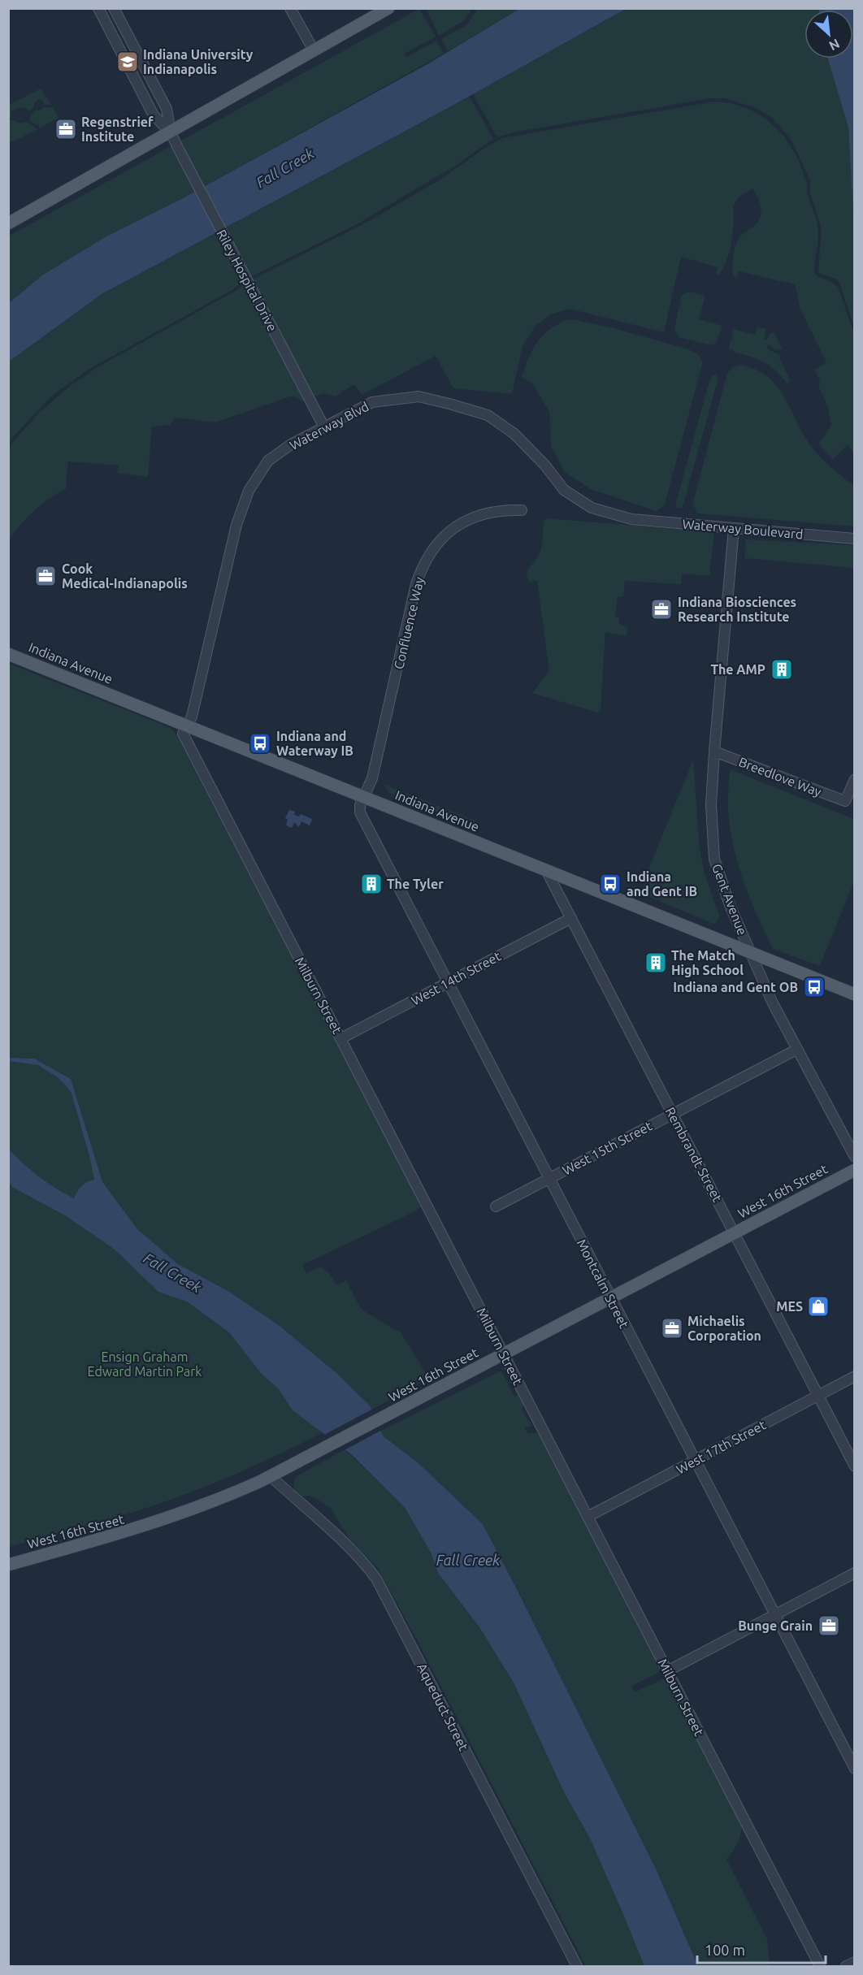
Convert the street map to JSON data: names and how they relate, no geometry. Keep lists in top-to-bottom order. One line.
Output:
{"streets":{"main road":["Indiana Avenue","West 16th Street"],"street":["Riley Hospital Drive","Waterway Blvd","Waterway Boulevard","Confluence Way","Breedlove Way","Gent Avenue","West 14th Street","Milburn Street","West 15th Street","Rembrandt Street","Montcalm Street","West 17th Street","Aqueduct Street"]},"crossings":[["Riley Hospital Drive","Waterway Blvd"],["Waterway Blvd","Waterway Boulevard"],["Waterway Blvd","Indiana Avenue"],["Waterway Blvd","Milburn Street"],["Waterway Boulevard","Gent Avenue"],["Confluence Way","Indiana Avenue"],["Confluence Way","Montcalm Street"],["Indiana Avenue","Gent Avenue"],["Indiana Avenue","Milburn Street"],["Indiana Avenue","Rembrandt Street"],["Indiana Avenue","Montcalm Street"],["Breedlove Way","Gent Avenue"],["Gent Avenue","West 15th Street"],["West 14th Street","Milburn Street"],["West 14th Street","Rembrandt Street"],["West 14th Street","Montcalm Street"],["Milburn Street","West 16th Street"],["Milburn Street","West 17th Street"],["West 15th Street","Rembrandt Street"],["West 15th Street","Montcalm Street"],["Rembrandt Street","West 16th Street"],["Rembrandt Street","West 17th Street"],["West 16th Street","Montcalm Street"],["West 16th Street","Aqueduct Street"],["Montcalm Street","West 17th Street"]],"water":["Fall Creek"],"parks":["Ensign Graham Edward Martin Park"],"places":{"school or university":["Indiana University Indianapolis"],"office":["Regenstrief Institute","Cook Medical-Indianapolis","Indiana Biosciences Research Institute","Michaelis Corporation","Bunge Grain"],"building":["The AMP","The Tyler","The Match High School"],"bus stop":["Indiana and Waterway IB","Indiana and Gent IB","Indiana and Gent OB"],"shop":["MES"]},"scale_bar":"100 m","north":"bottom right"}
